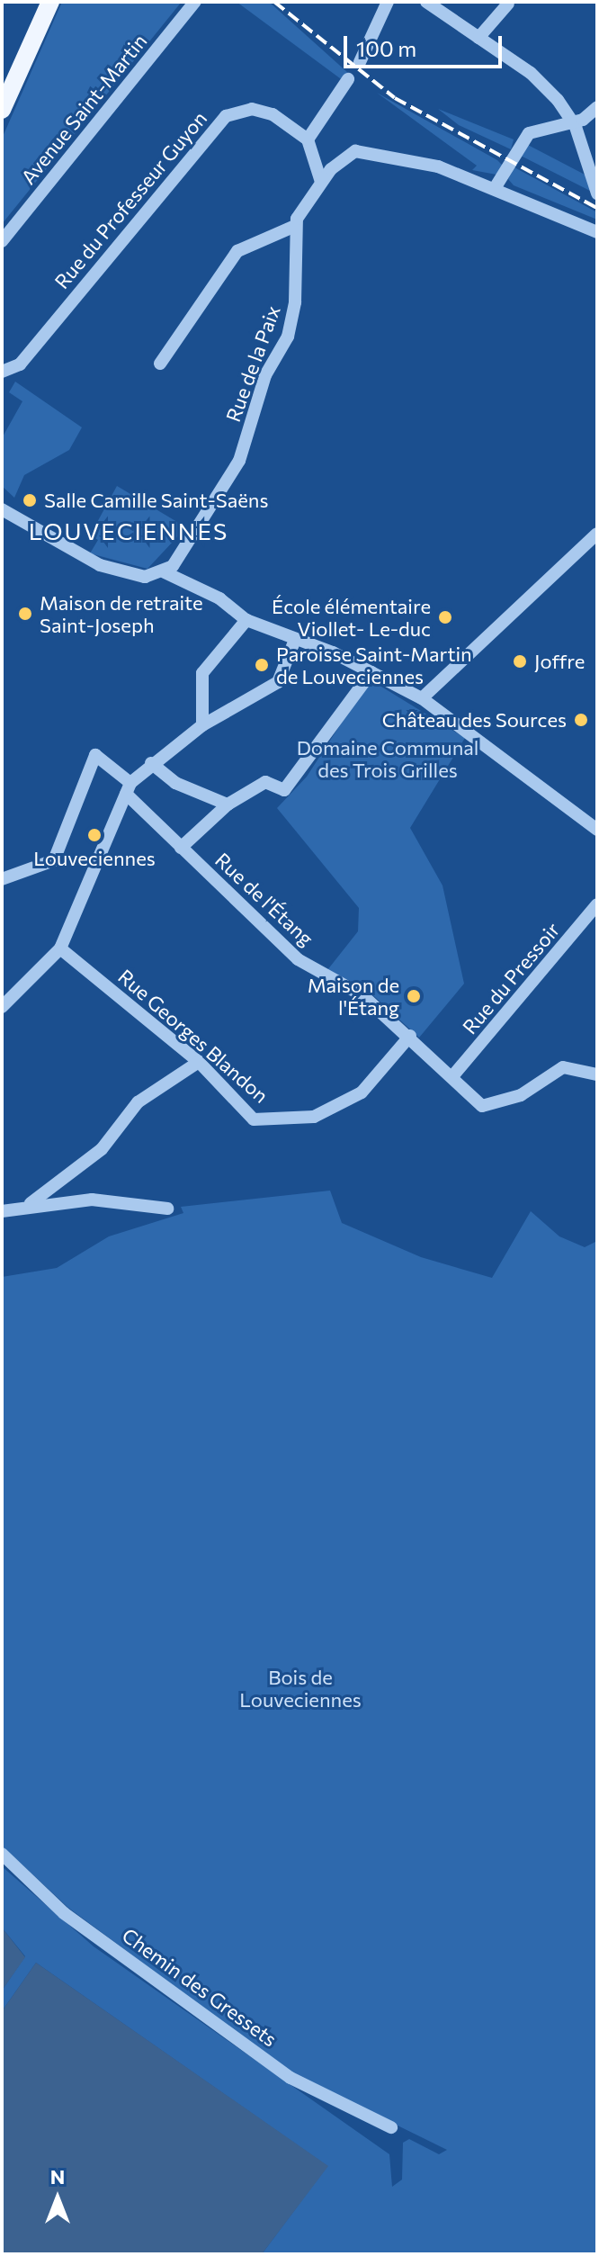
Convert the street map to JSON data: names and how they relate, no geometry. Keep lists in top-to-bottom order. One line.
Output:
{"streets":{"street":["Avenue Saint-Martin","Rue du Professeur Guyon","Rue de la Paix","Rue de l'Étang","Rue du Pressoir","Rue Georges Blandon","Chemin des Gressets"]},"crossings":[["Rue de l'Étang","Rue du Pressoir"],["Rue de l'Étang","Rue Georges Blandon"]],"districts":["LOUVECIENNES"],"parks":["Domaine Communal des Trois Grilles","Bois de Louveciennes"],"places":["Salle Camille Saint-Saëns","Maison de retraite Saint-Joseph","École élémentaire Viollet- Le-duc","Joffre","Paroisse Saint-Martin de Louveciennes","Château des Sources","Louveciennes","Maison de l'Étang"],"scale_bar":"100 m","north":"top"}
